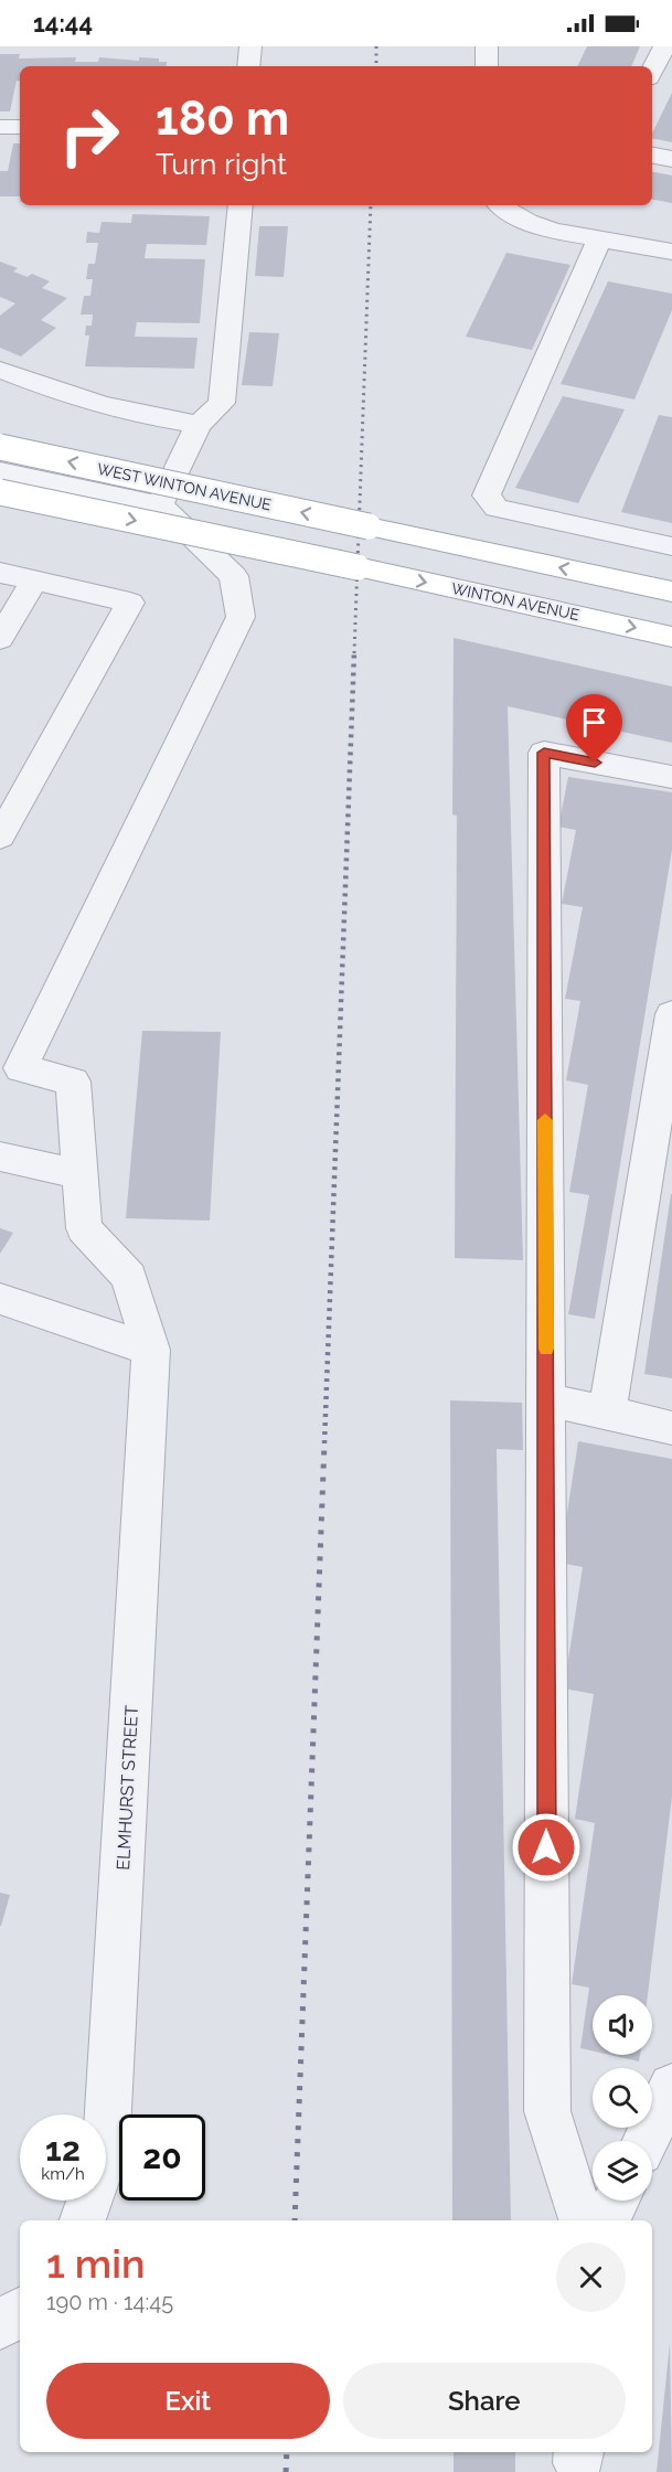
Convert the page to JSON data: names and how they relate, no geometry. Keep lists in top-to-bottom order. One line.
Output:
{"streets":{"main road":["WEST WINTON AVENUE","WINTON AVENUE"],"street":["ELMHURST STREET"]},"one_way":["WEST WINTON AVENUE","WINTON AVENUE"],"page":{"status":"14:44","turn":["180 m","Turn right"],"speed":"12 km/h","limit":"20","heading":["1 min","190 m · 14:45"],"buttons":["Exit","Share"]}}
